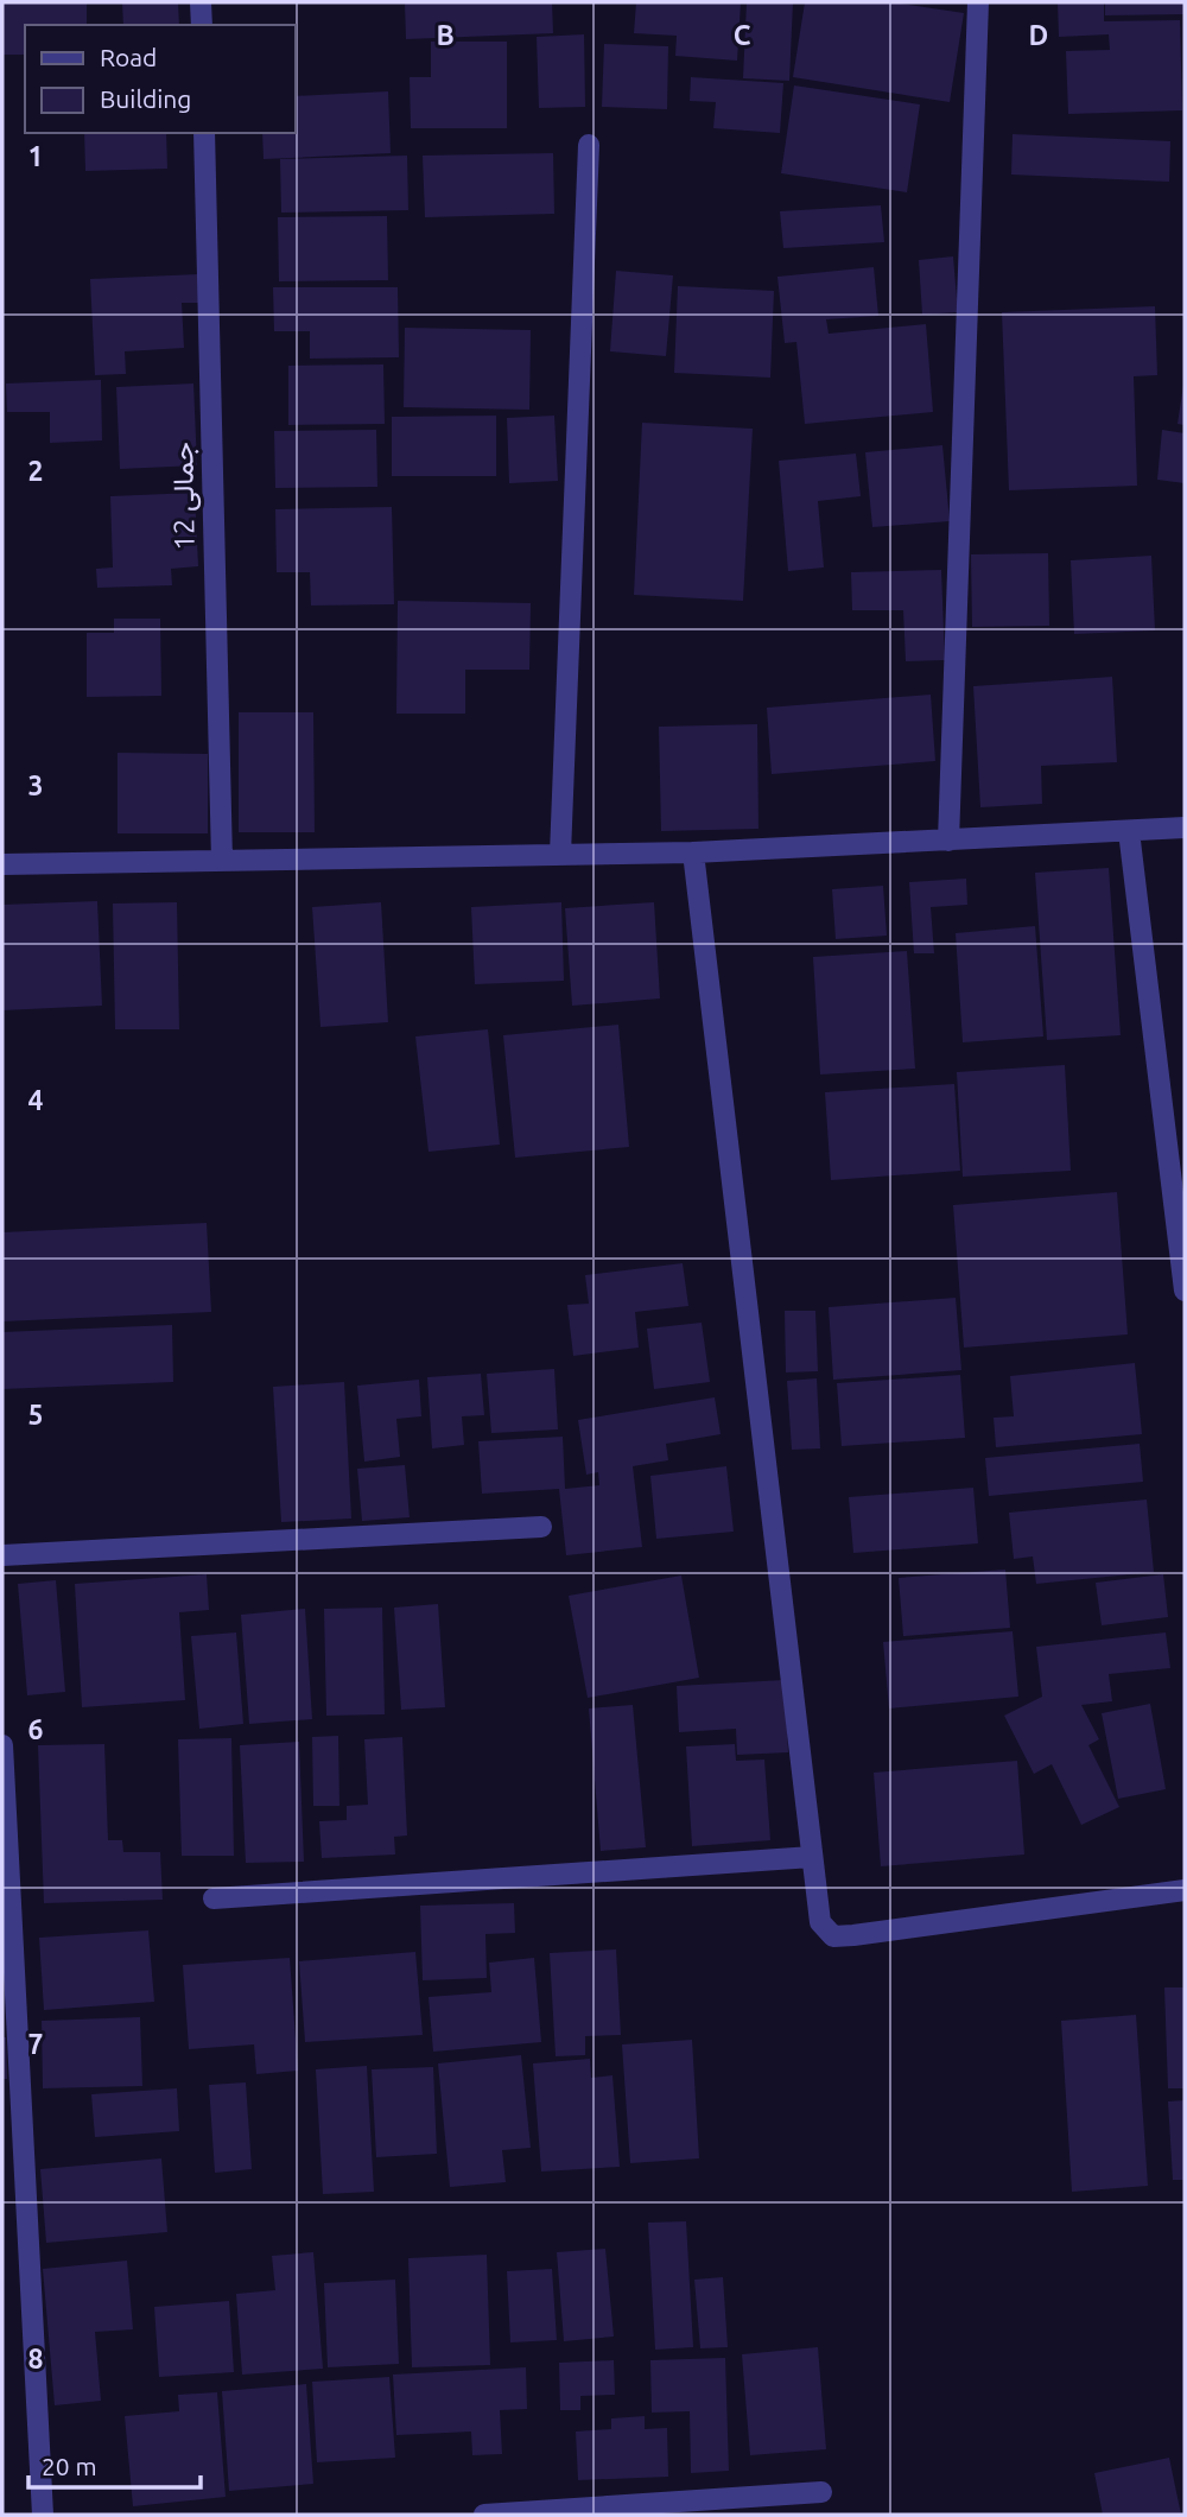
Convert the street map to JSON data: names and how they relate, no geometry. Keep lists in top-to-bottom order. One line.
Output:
{"streets":{"street":["جمالی 12"]},"legend":["Road","Building"],"scale_bar":"20 m","grid":{"columns":["B","C","D"],"rows":["1","2","3","4","5","6","7","8"]}}
